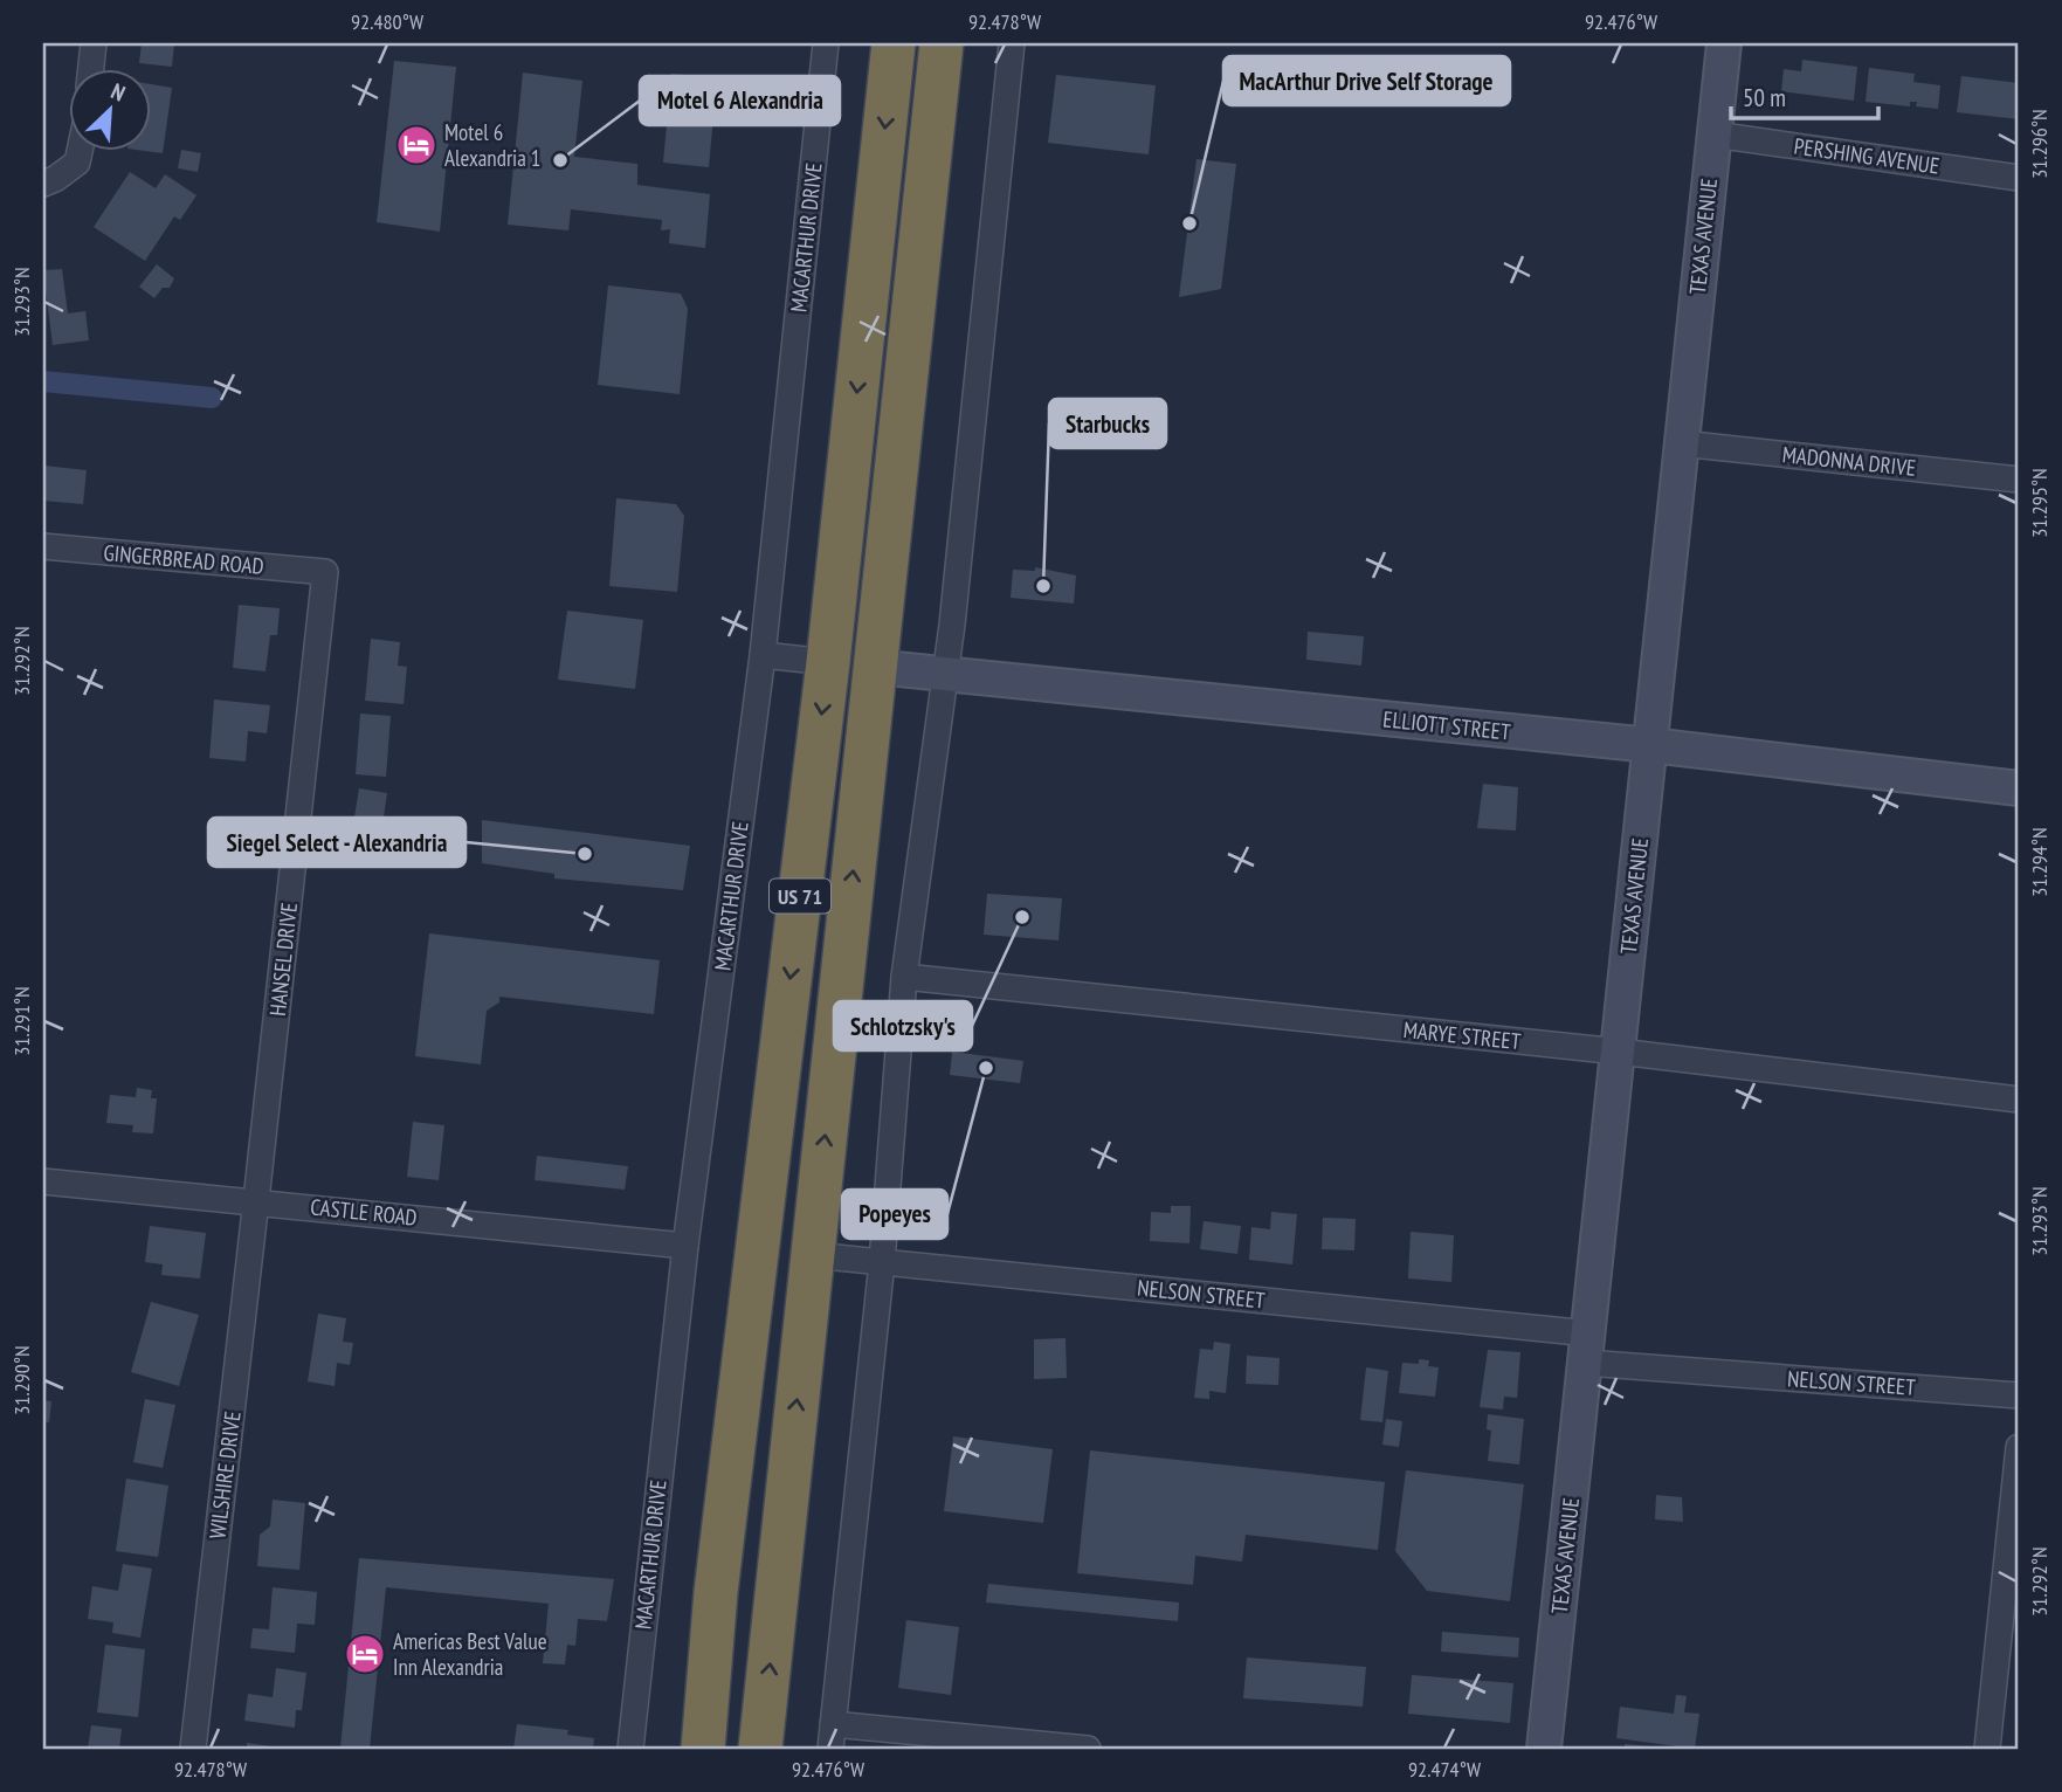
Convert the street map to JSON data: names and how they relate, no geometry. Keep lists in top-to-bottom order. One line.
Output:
{"streets":{"highway":["US 71"],"street":["PERSHING AVENUE","TEXAS AVENUE","MACARTHUR DRIVE","MADONNA DRIVE","GINGERBREAD ROAD","ELLIOTT STREET","HANSEL DRIVE","MARYE STREET","CASTLE ROAD","NELSON STREET","WILSHIRE DRIVE"]},"crossings":[["PERSHING AVENUE","TEXAS AVENUE"],["TEXAS AVENUE","MADONNA DRIVE"],["TEXAS AVENUE","ELLIOTT STREET"],["TEXAS AVENUE","MARYE STREET"],["TEXAS AVENUE","NELSON STREET"],["MACARTHUR DRIVE","CASTLE ROAD"],["GINGERBREAD ROAD","HANSEL DRIVE"],["ELLIOTT STREET","US 71"],["US 71","NELSON STREET"],["HANSEL DRIVE","CASTLE ROAD"],["HANSEL DRIVE","WILSHIRE DRIVE"],["CASTLE ROAD","WILSHIRE DRIVE"]],"places":{"hotel":["Motel 6 Alexandria 1","Americas Best Value Inn Alexandria"],"other":["Motel 6 Alexandria","MacArthur Drive Self Storage","Starbucks","Siegel Select - Alexandria","Schlotzsky's","Popeyes"]},"scale_bar":"50 m","north":"top right","coordinates":["92.480°W","92.478°W","92.476°W","31.296°N","31.293°N","31.295°N","31.292°N","31.294°N","31.291°N","31.290°N","92.474°W"]}
